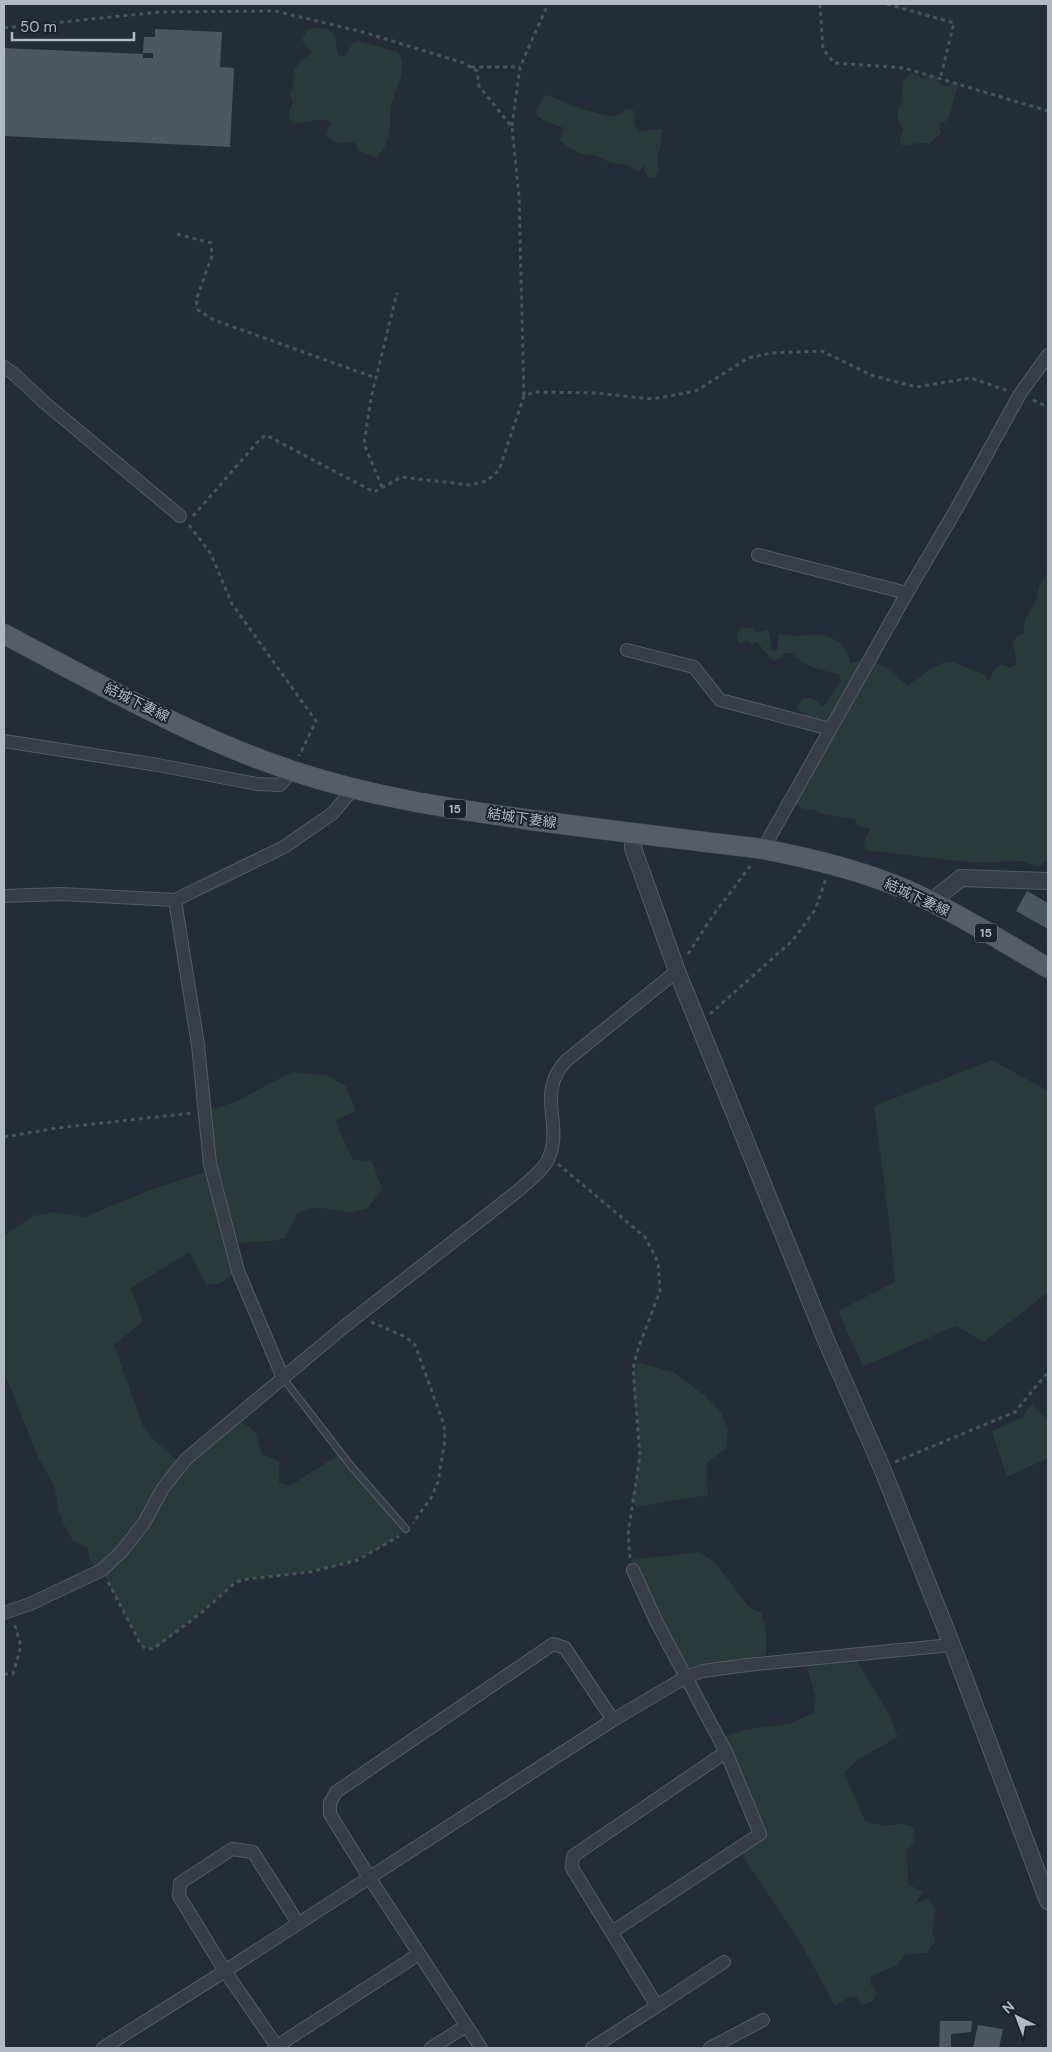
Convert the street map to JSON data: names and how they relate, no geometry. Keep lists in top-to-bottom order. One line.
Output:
{"streets":{"main road":["結城下妻線","15"]},"scale_bar":"50 m","north":"top left"}
